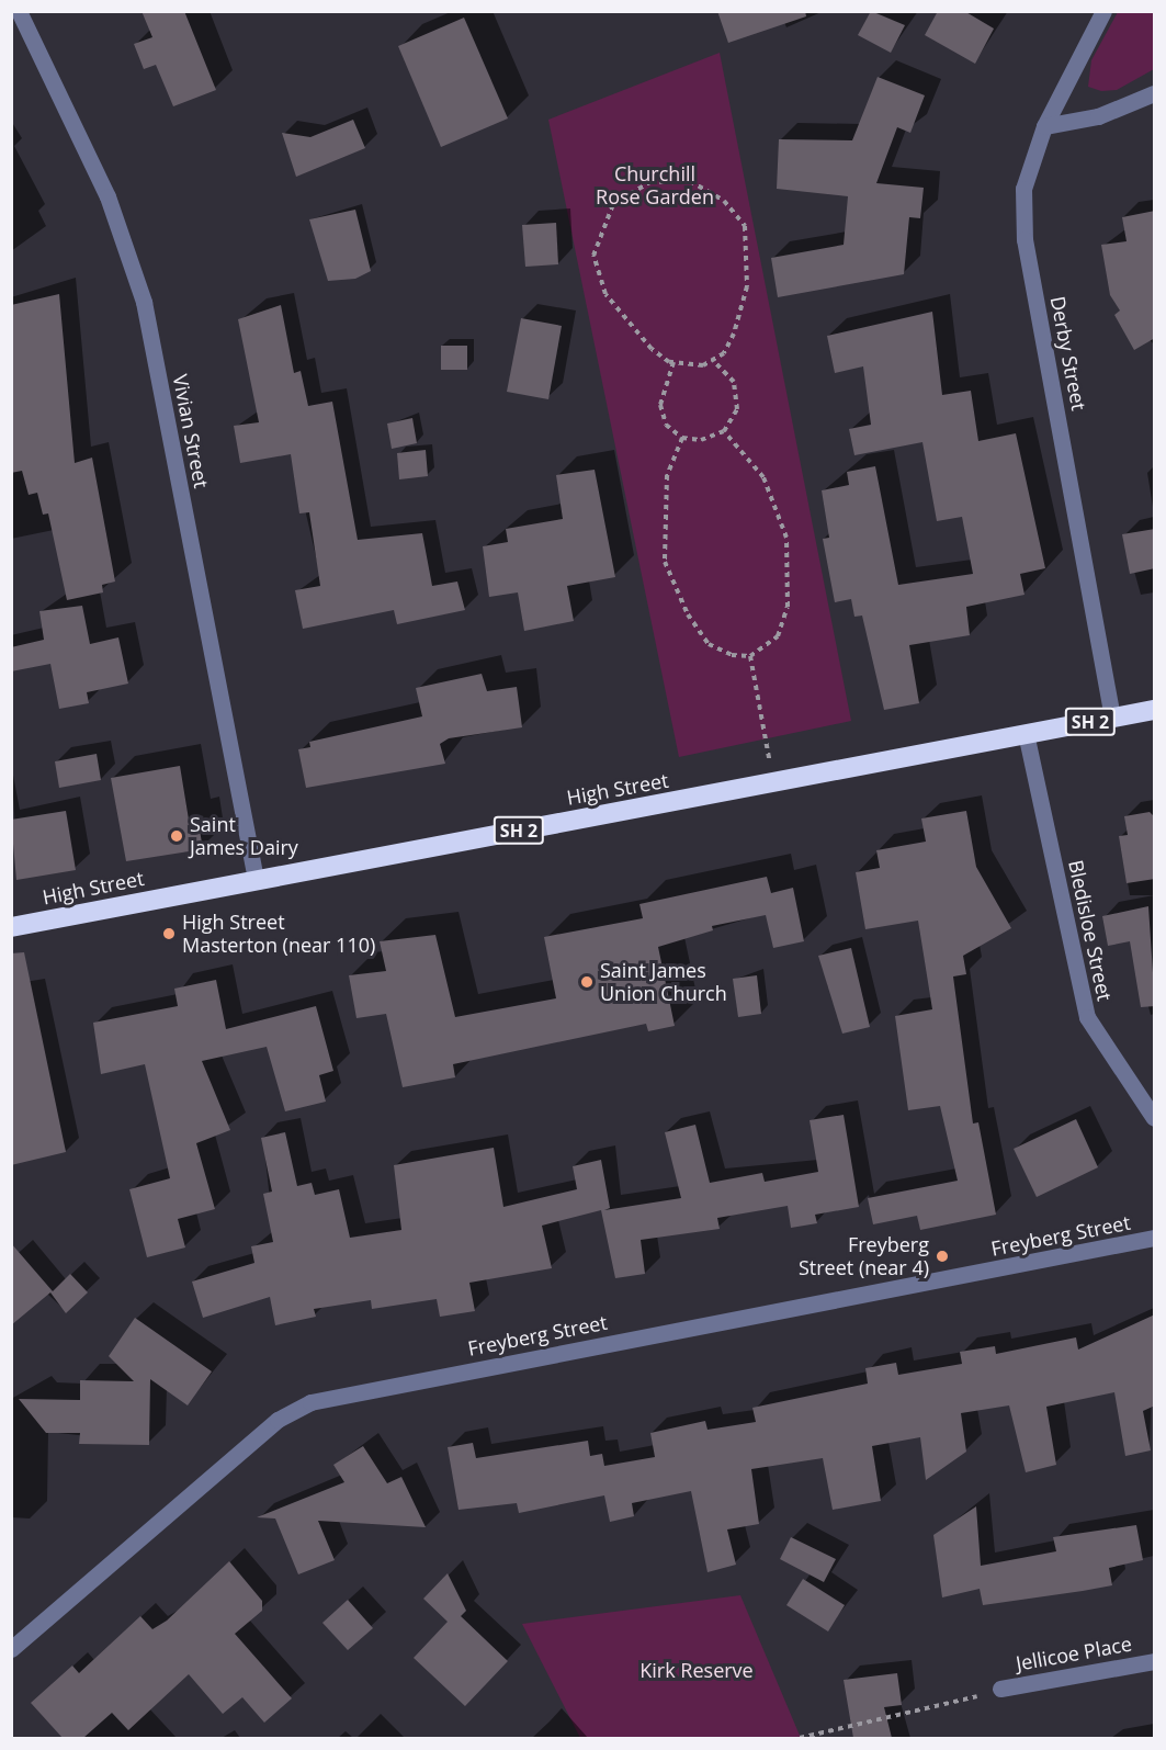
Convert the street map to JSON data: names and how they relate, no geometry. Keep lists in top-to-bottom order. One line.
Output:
{"streets":{"highway":["SH 2","High Street"],"street":["Derby Street","Vivian Street","Bledisloe Street","Freyberg Street","Jellicoe Place"]},"crossings":[["Derby Street","High Street"],["Vivian Street","High Street"],["High Street","Bledisloe Street"]],"parks":["Churchill Rose Garden","Kirk Reserve"],"places":["Saint James Dairy","High Street Masterton (near 110)","Saint James Union Church","Freyberg Street (near 4)"]}
